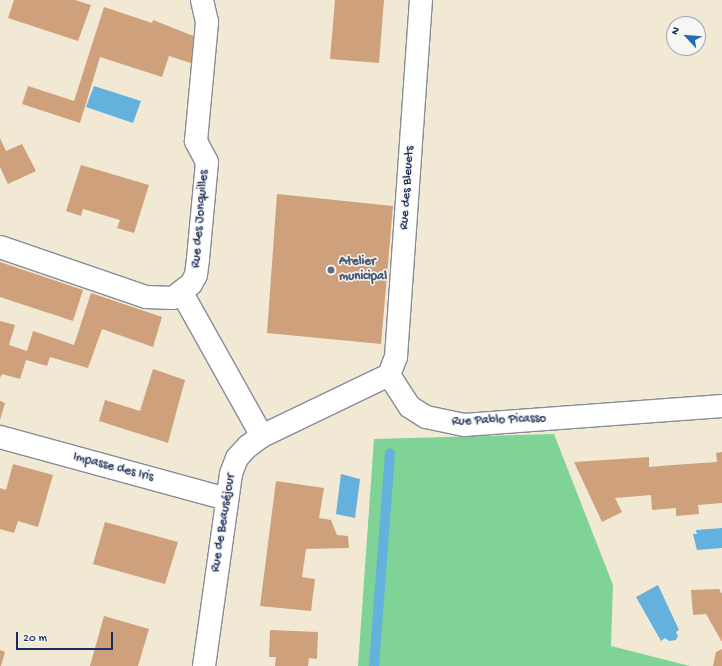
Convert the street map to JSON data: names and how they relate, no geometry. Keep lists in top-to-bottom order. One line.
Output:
{"streets":{"street":["Rue des Bleuets","Rue des Jonquilles","Rue Pablo Picasso","Impasse des Iris","Rue de Beauséjour"]},"crossings":[["Rue des Bleuets","Rue Pablo Picasso"],["Impasse des Iris","Rue de Beauséjour"]],"places":["Atelier municipal"],"scale_bar":"20 m","north":"top left"}
